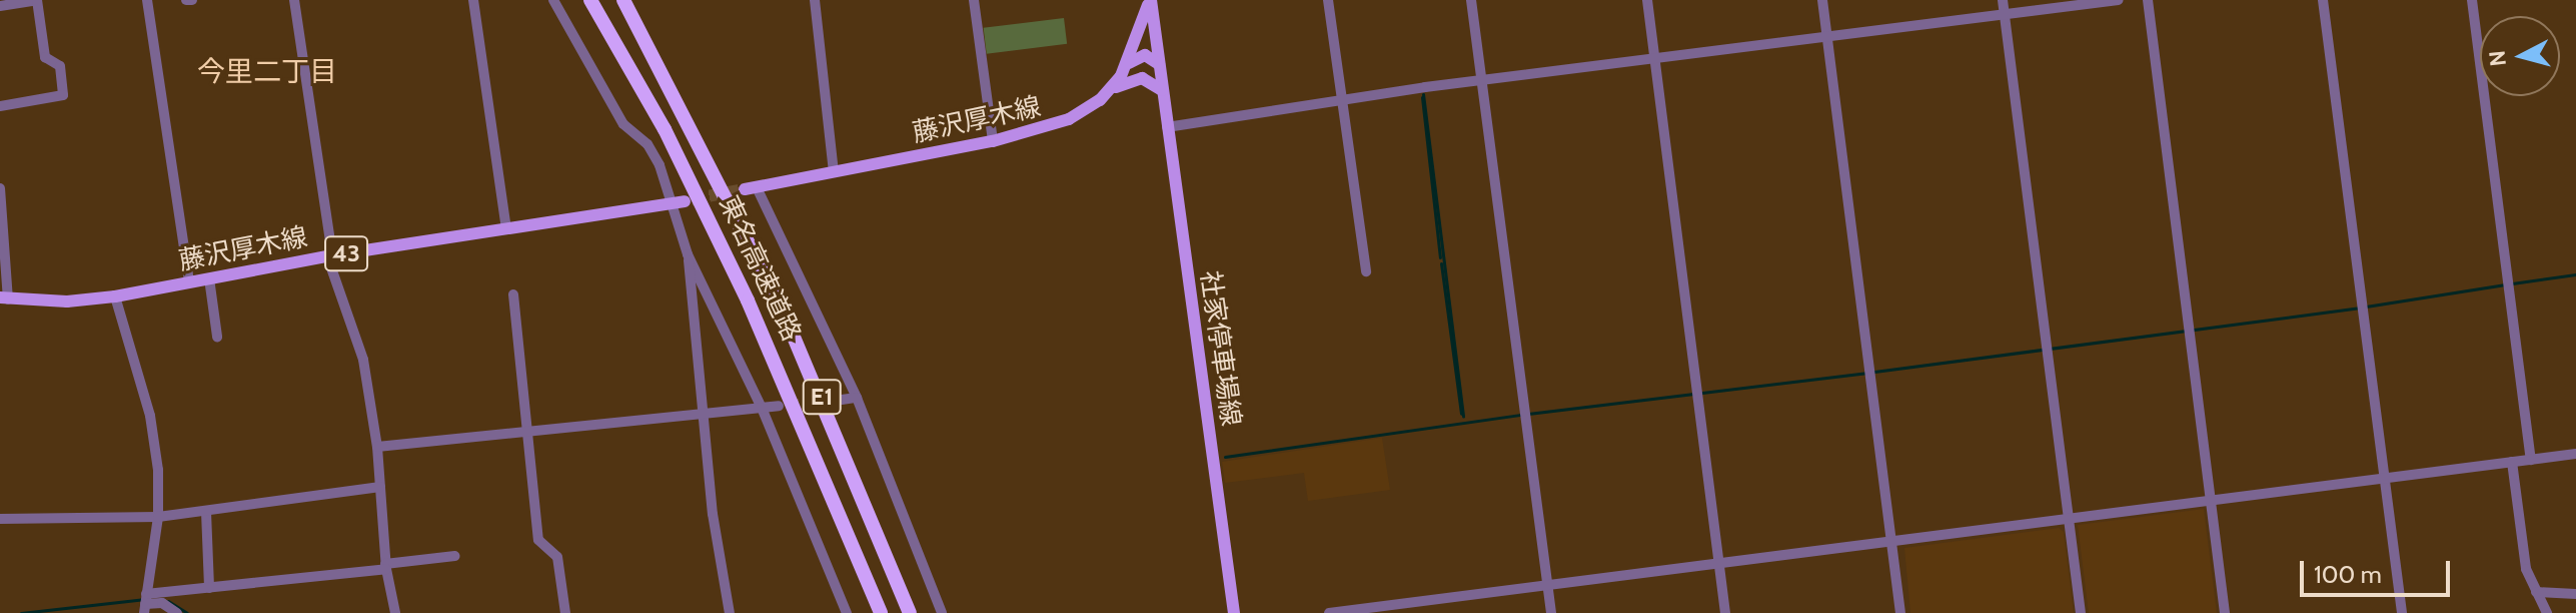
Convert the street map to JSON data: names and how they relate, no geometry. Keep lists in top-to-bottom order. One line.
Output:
{"streets":{"highway":["東名高速道路","E1"],"main road":["藤沢厚木線","43","社家停車場線"]},"crossings":[["藤沢厚木線","東名高速道路"],["藤沢厚木線","社家停車場線"]],"districts":["今里二丁目"],"scale_bar":"100 m","north":"left"}
